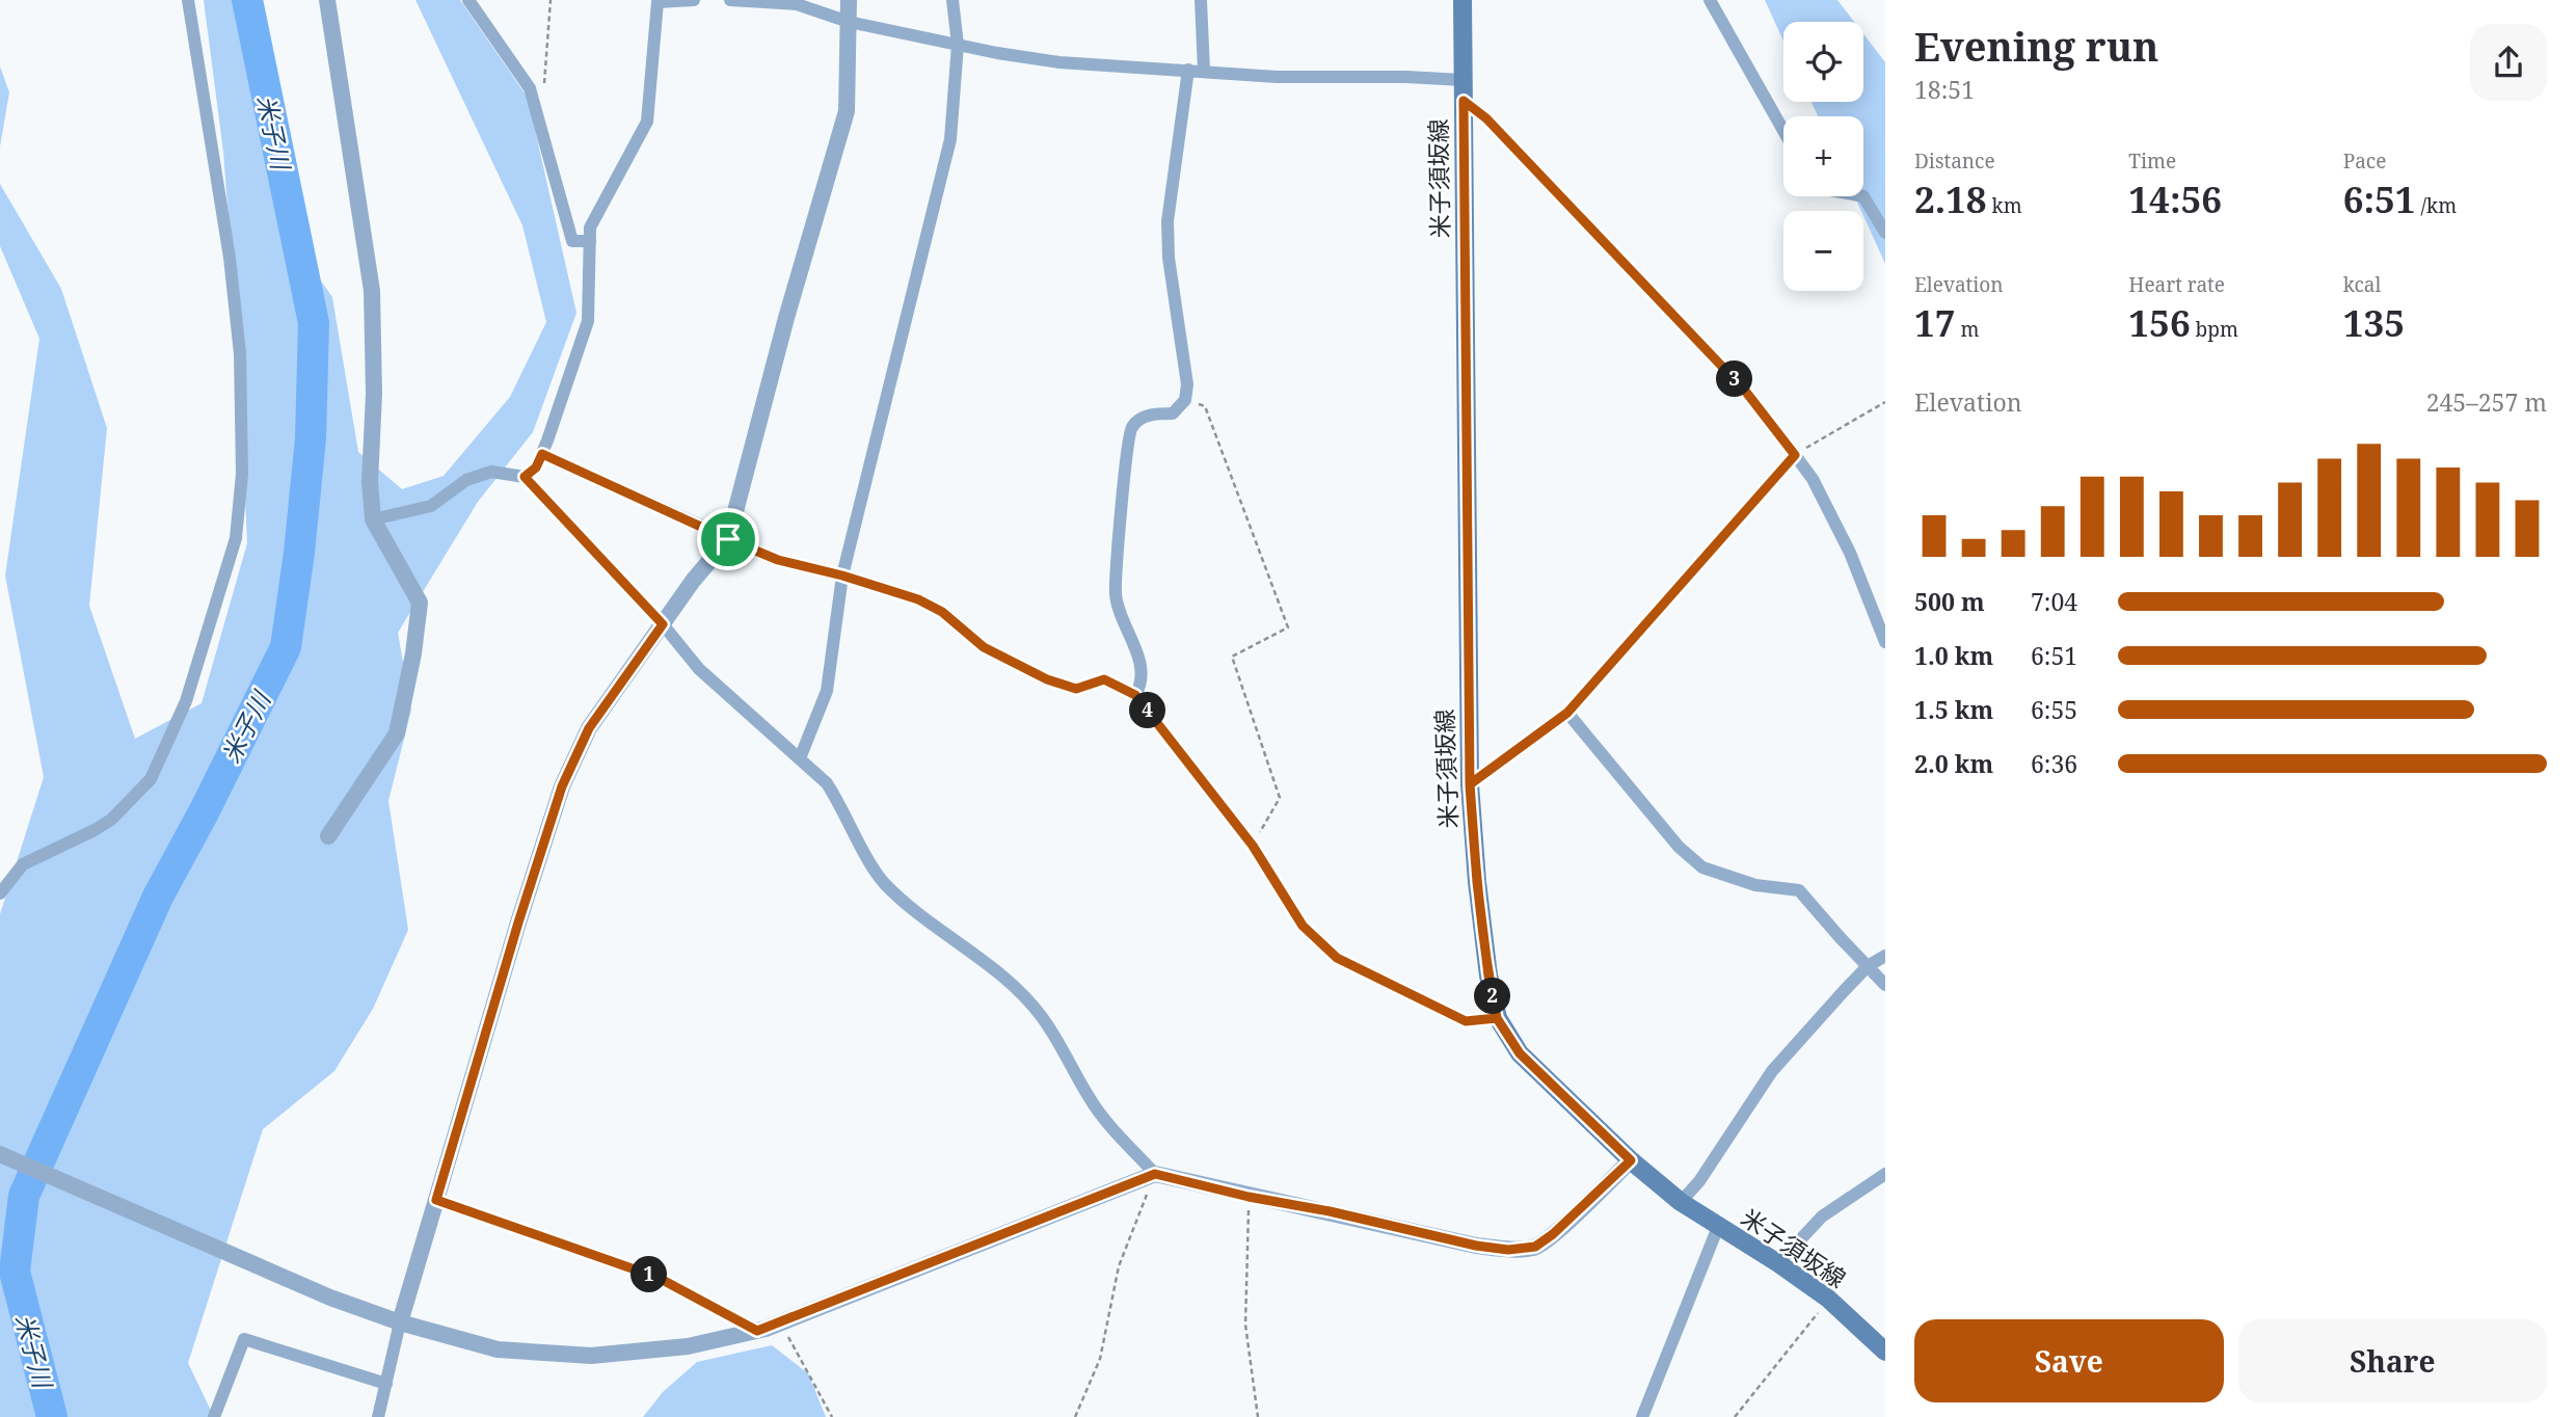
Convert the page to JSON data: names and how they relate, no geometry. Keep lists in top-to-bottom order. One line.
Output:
{"streets":{"main road":["米子須坂線"]},"water":["米子川"],"page":{"heading":["Evening run","18:51"],"map_buttons":["+","−"],"stats":[["Distance","2.18 km"],["Time","14:56"],["Pace","6:51 /km"],["Elevation","17 m"],["Heart rate","156 bpm"],["kcal","135"]],"pins":["3","4","2","1"],"chart":["Elevation","245–257 m"],"list":[{"name":"500 m","note":"7:04"},{"name":"1.0 km","note":"6:51"},{"name":"1.5 km","note":"6:55"},{"name":"2.0 km","note":"6:36"}],"buttons":["Save","Share"]}}
